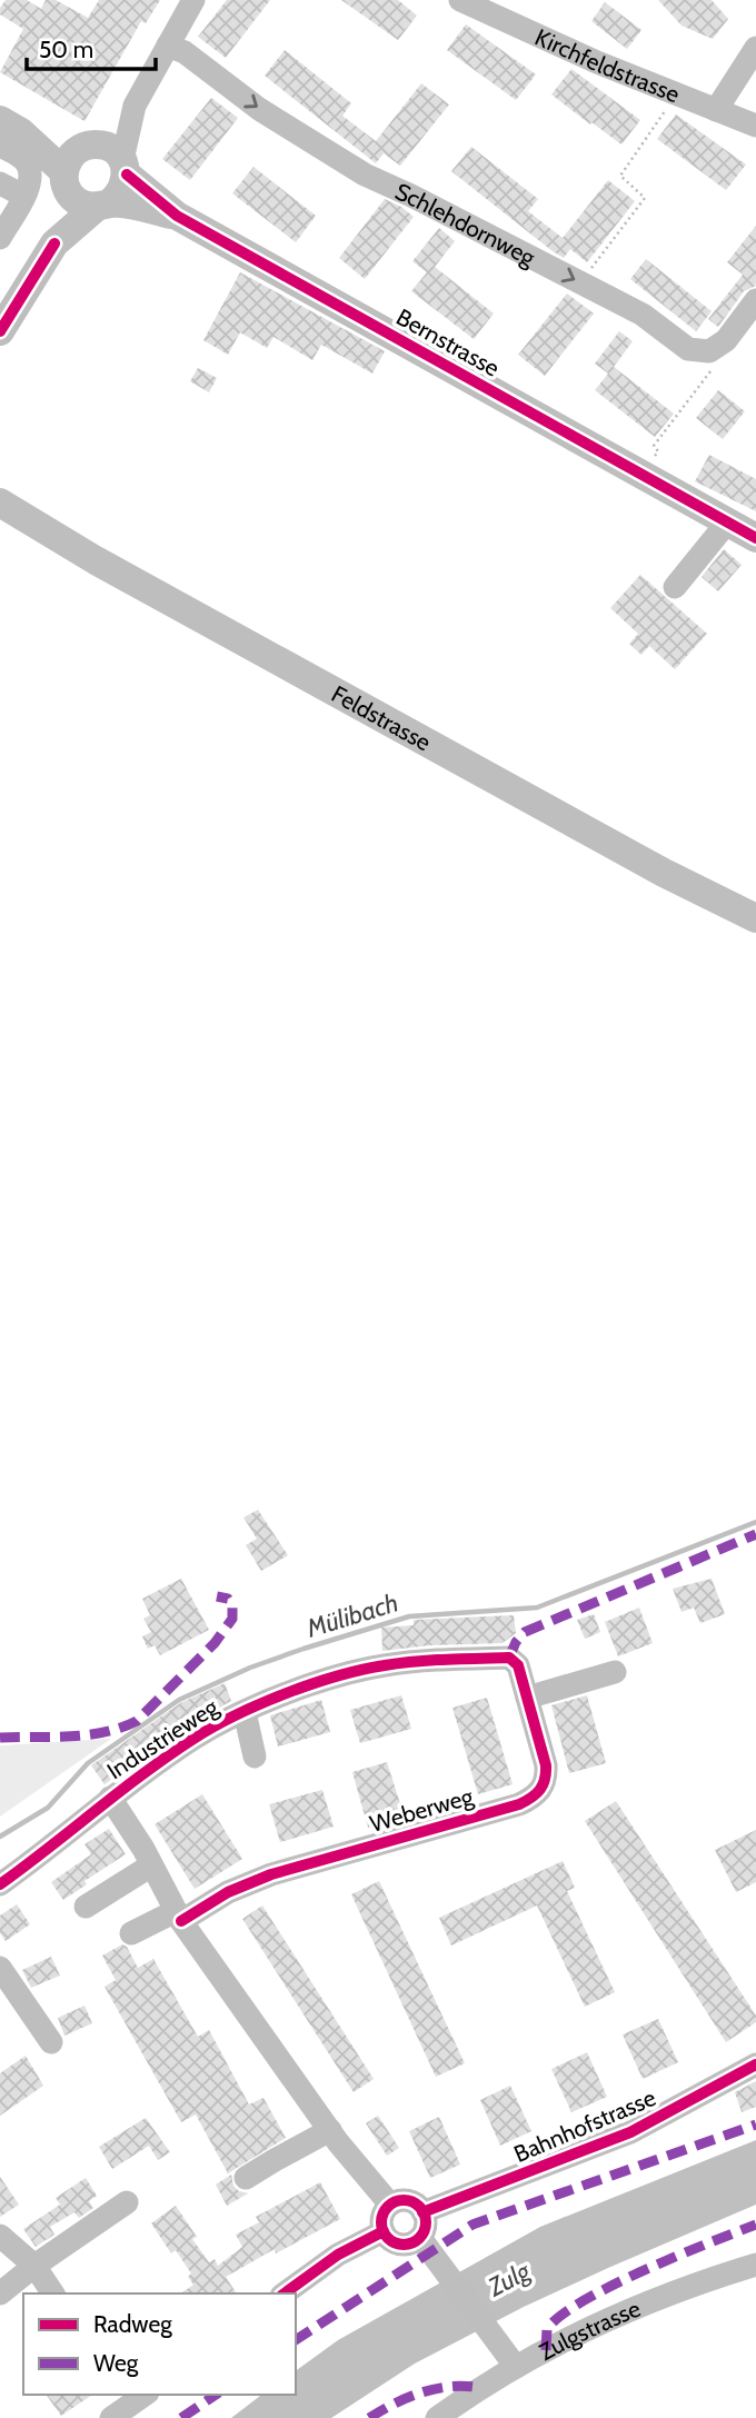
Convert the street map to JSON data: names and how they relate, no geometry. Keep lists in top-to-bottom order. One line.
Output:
{"streets":{"main road":["Bernstrasse","Feldstrasse"],"street":["Kirchfeldstrasse","Schlehdornweg","Industrieweg","Weberweg","Bahnhofstrasse","Zulgstrasse"]},"crossings":[["Industrieweg","Weberweg"]],"one_way":["Schlehdornweg"],"water":["Mülibach","Zulg"],"legend":["Radweg","Weg"],"scale_bar":"50 m"}
